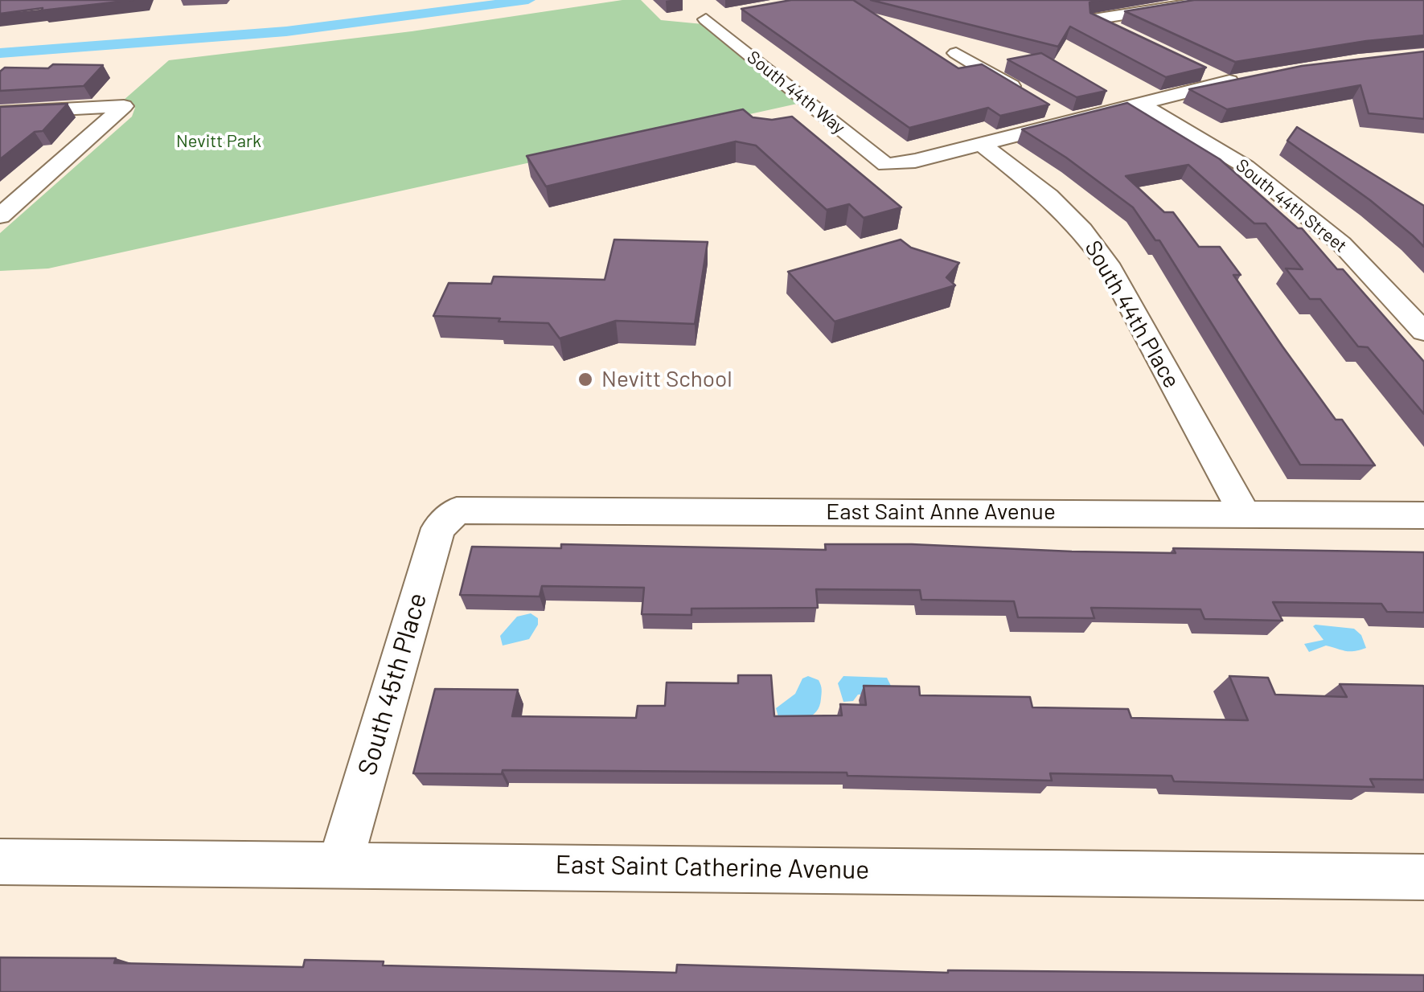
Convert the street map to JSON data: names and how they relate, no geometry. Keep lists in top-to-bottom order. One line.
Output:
{"streets":{"street":["South 44th Way","South 44th Street","South 44th Place","East Saint Anne Avenue","South 45th Place","East Saint Catherine Avenue"]},"crossings":[["South 44th Way","South 44th Place"],["South 44th Place","East Saint Anne Avenue"],["East Saint Anne Avenue","South 45th Place"],["South 45th Place","East Saint Catherine Avenue"]],"parks":["Nevitt Park"],"places":["Nevitt School"]}
